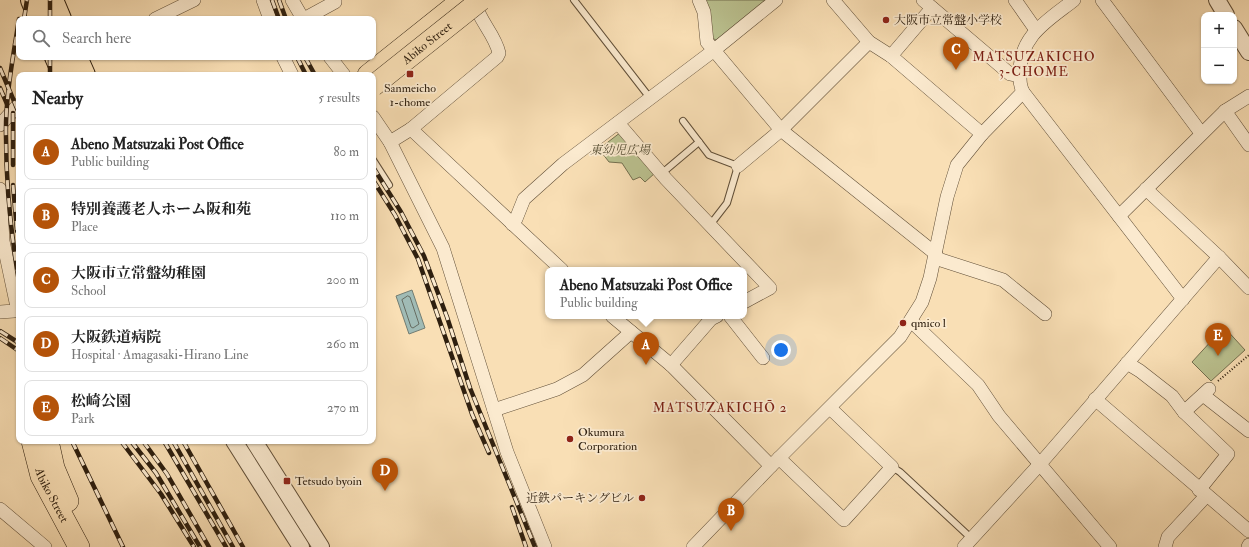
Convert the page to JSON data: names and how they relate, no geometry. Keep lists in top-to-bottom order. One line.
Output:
{"streets":{"main road":["Abiko Street"]},"districts":["MATSUZAKICHO 3-CHOME","MATSUZAKICHŌ 2"],"parks":["東幼児広場"],"places":{"other":["大阪市立常盤小学校","qmico l","Okumura Corporation","近鉄パーキングビル"],"transit":["Sanmeicho 1-chome","Tetsudo byoin"]},"page":{"map_buttons":["+","−"],"search":"Search here","pins":["C","E","A","D","B"],"heading":["Nearby","5 results"],"list":[{"mark":"A","name":"Abeno Matsuzaki Post Office","note":"Public building","value":"80 m"},{"mark":"B","name":"特別養護老人ホーム阪和苑","note":"Place","value":"110 m"},{"mark":"C","name":"大阪市立常盤幼稚園","note":"School","value":"200 m"},{"mark":"D","name":"大阪鉄道病院","note":"Hospital · Amagasaki-Hirano Line","value":"260 m"},{"mark":"E","name":"松崎公園","note":"Park","value":"270 m"}],"popup":["Abeno Matsuzaki Post Office","Public building"]}}
